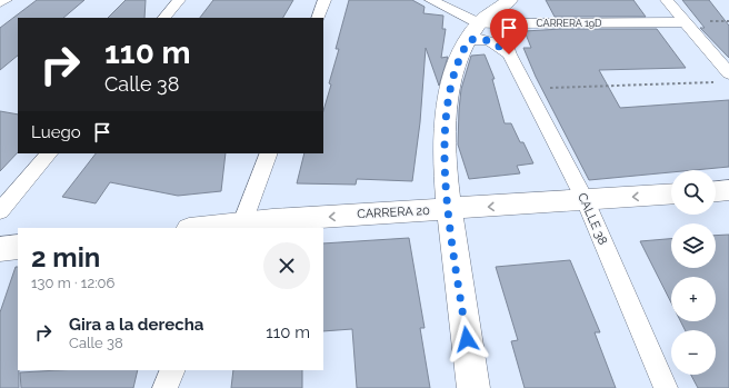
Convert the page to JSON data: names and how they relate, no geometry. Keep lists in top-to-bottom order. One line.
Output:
{"streets":{"street":["CARRERA 19D","CARRERA 20","CALLE 38"]},"crossings":[["CARRERA 19D","CALLE 38"],["CARRERA 20","CALLE 38"]],"one_way":["CARRERA 20"],"page":{"turn":["110 m","Calle 38"],"then":"Luego","map_buttons":["+","−"],"heading":["2 min","130 m · 12:06"],"list":[{"name":"Gira a la derecha","note":"Calle 38","value":"110 m"}]}}
